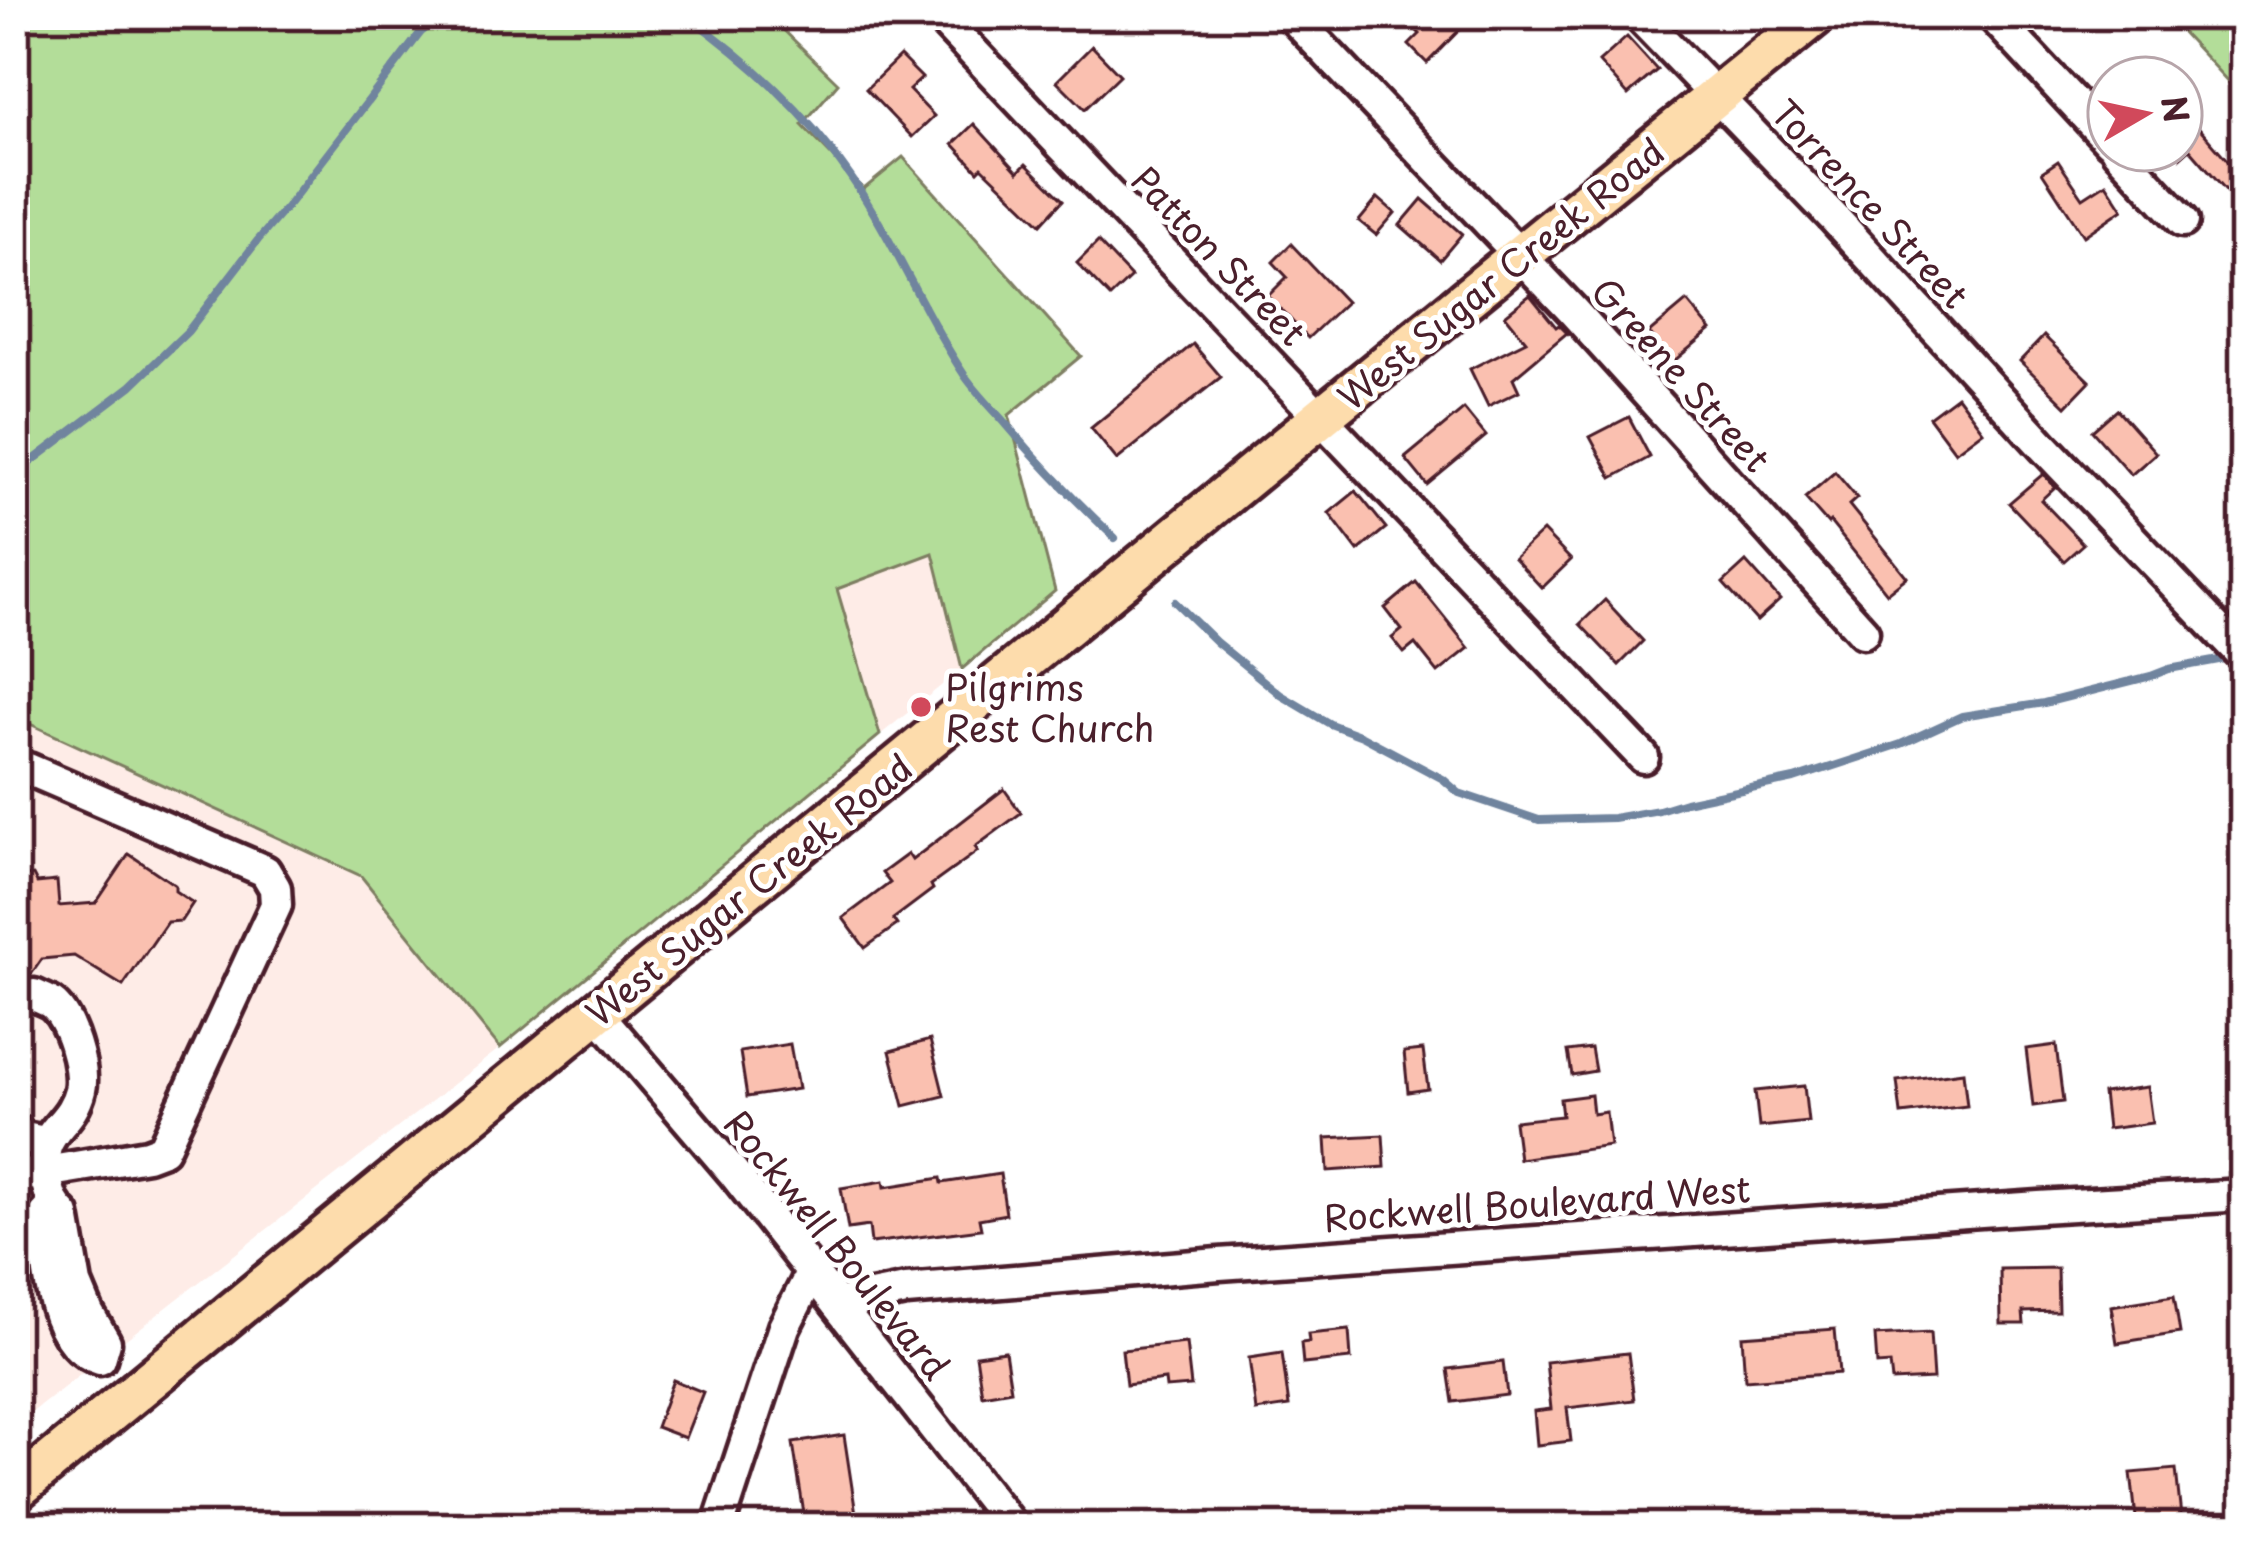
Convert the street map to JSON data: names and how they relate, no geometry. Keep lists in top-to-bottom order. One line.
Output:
{"streets":{"main road":["West Sugar Creek Road"],"street":["Torrence Street","Patton Street","Greene Street","Rockwell Boulevard West","Rockwell Boulevard"]},"crossings":[["Torrence Street","West Sugar Creek Road"],["Patton Street","West Sugar Creek Road"],["West Sugar Creek Road","Greene Street"],["West Sugar Creek Road","Rockwell Boulevard"],["Rockwell Boulevard West","Rockwell Boulevard"]],"places":["Pilgrims Rest Church"],"north":"right"}
